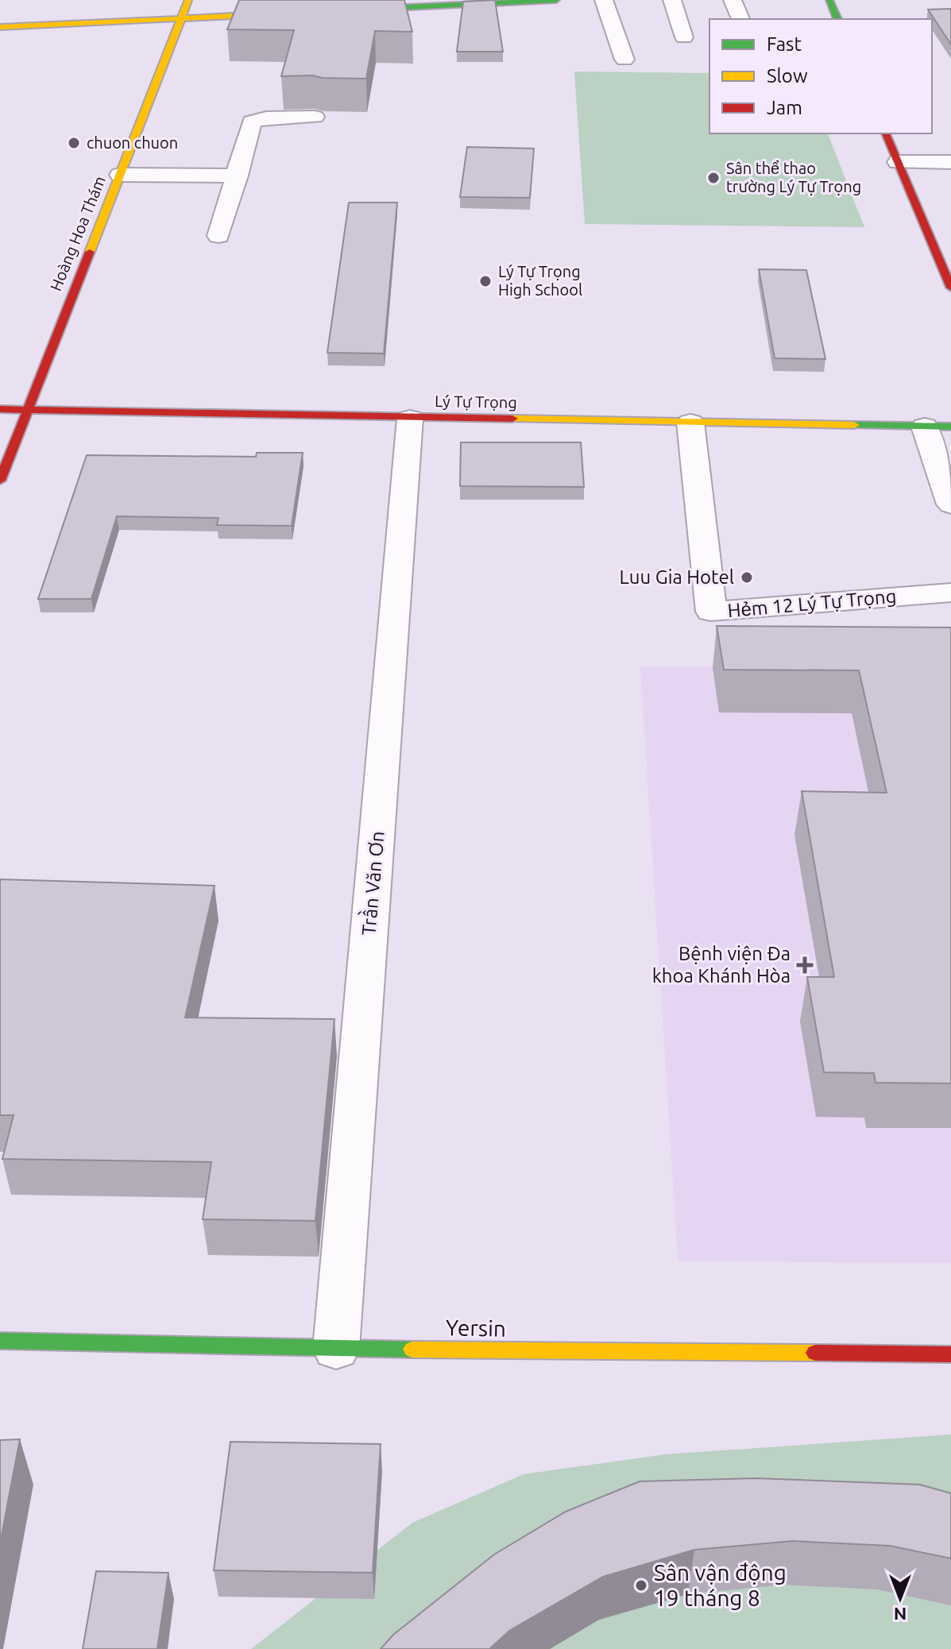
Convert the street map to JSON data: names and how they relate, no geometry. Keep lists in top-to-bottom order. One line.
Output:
{"streets":{"street":["Hoàng Hoa Thám","Lý Tự Trọng","Hẻm 12 Lý Tự Trọng","Trần Văn Ơn","Yersin"]},"crossings":[["Hoàng Hoa Thám","Lý Tự Trọng"],["Lý Tự Trọng","Hẻm 12 Lý Tự Trọng"],["Lý Tự Trọng","Trần Văn Ơn"],["Trần Văn Ơn","Yersin"]],"places":{"other":["chuon chuon","Sân thể thao trường Lý Tự Trọng","Lý Tự Trọng High School","Luu Gia Hotel","Sân vận động 19 tháng 8"],"health":["Bệnh viện Đa khoa Khánh Hòa"]},"legend":["Fast","Slow","Jam"],"north":"bottom"}
